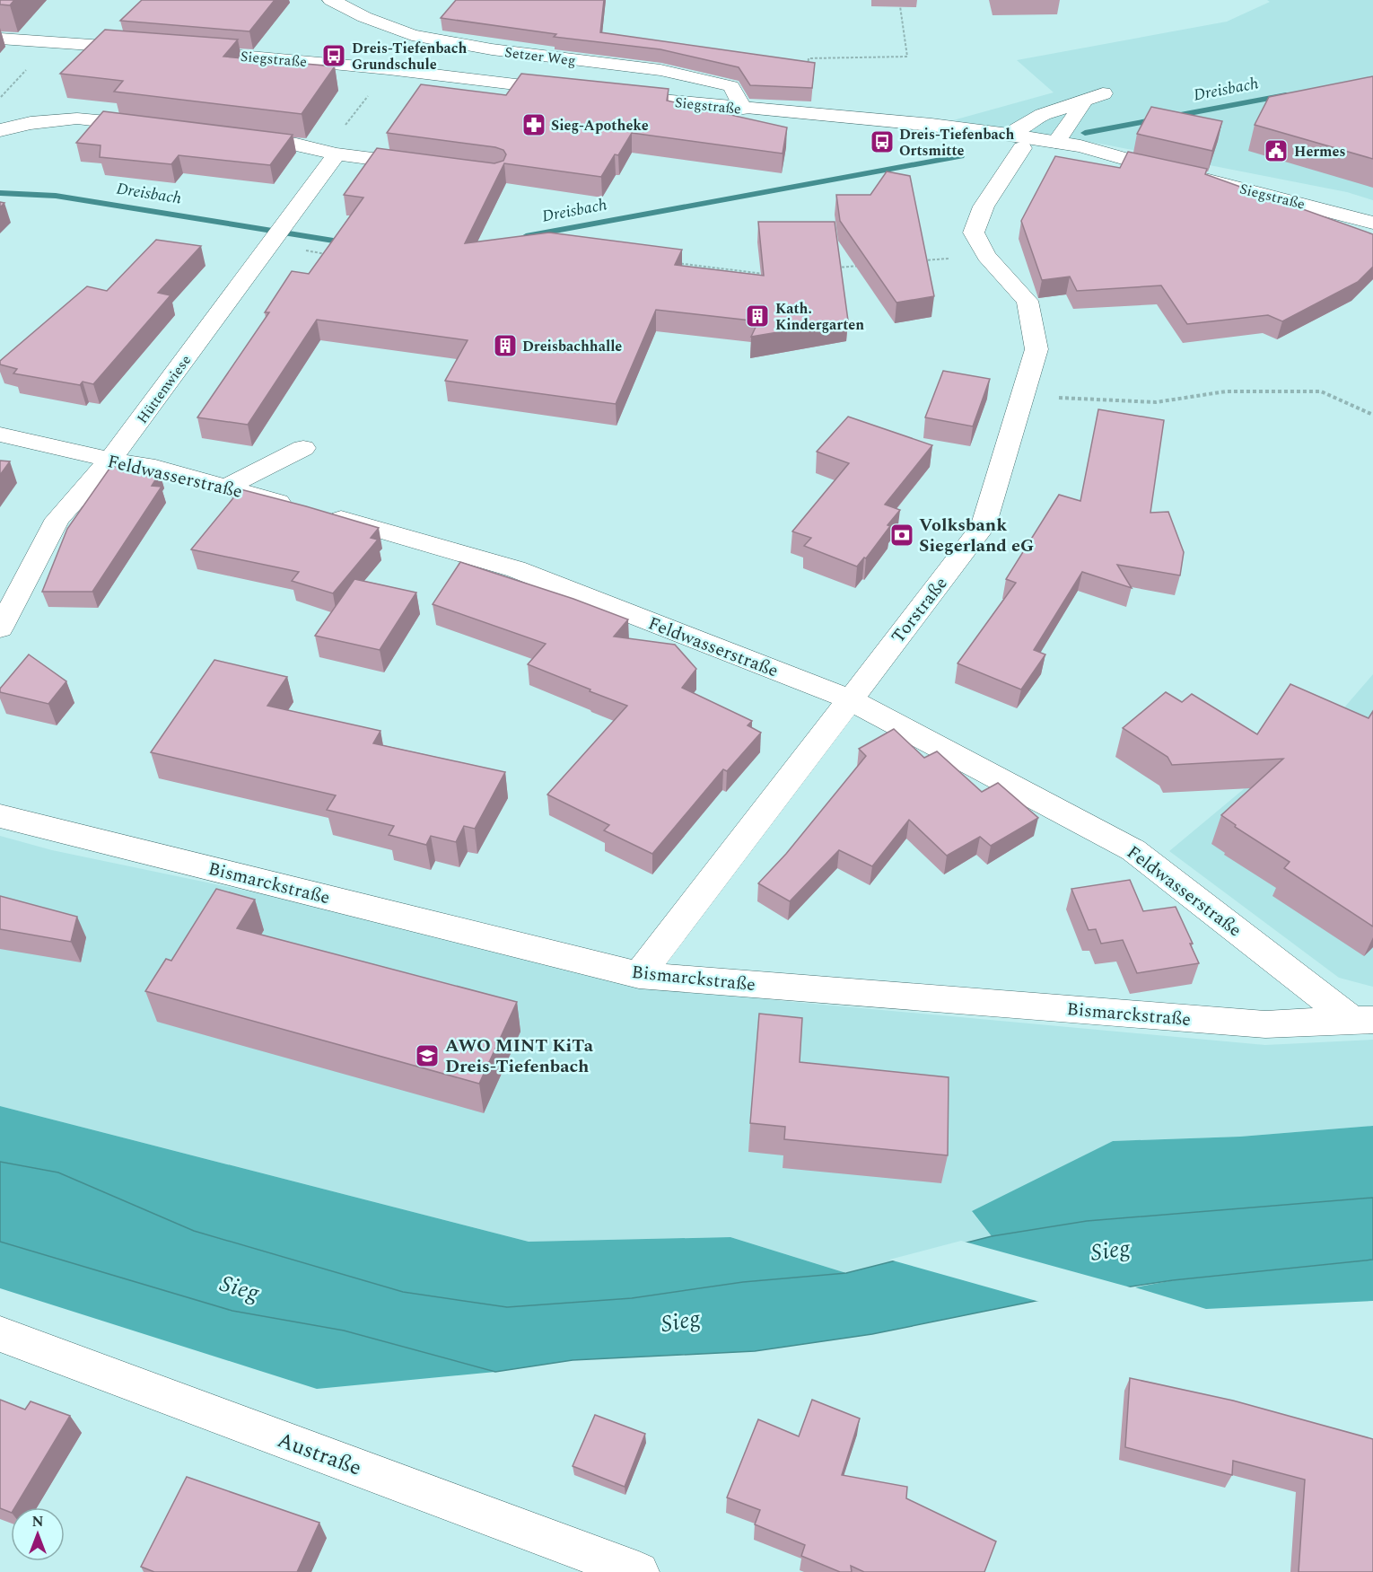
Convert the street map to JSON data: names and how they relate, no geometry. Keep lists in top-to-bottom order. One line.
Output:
{"streets":{"street":["Setzer Weg","Siegstraße","Hüttenwiese","Feldwasserstraße","Torstraße","Bismarckstraße","Austraße"]},"crossings":[["Setzer Weg","Siegstraße"],["Siegstraße","Torstraße"],["Hüttenwiese","Feldwasserstraße"],["Feldwasserstraße","Torstraße"],["Feldwasserstraße","Bismarckstraße"],["Torstraße","Bismarckstraße"]],"water":["Dreisbach","Sieg"],"places":{"bus stop":["Dreis-Tiefenbach Grundschule","Dreis-Tiefenbach Ortsmitte"],"pharmacy":["Sieg-Apotheke"],"public building":["Hermes"],"building":["Kath. Kindergarten","Dreisbachhalle"],"bank":["Volksbank Siegerland eG"],"school or university":["AWO MINT KiTa Dreis-Tiefenbach"]},"north":"top"}
